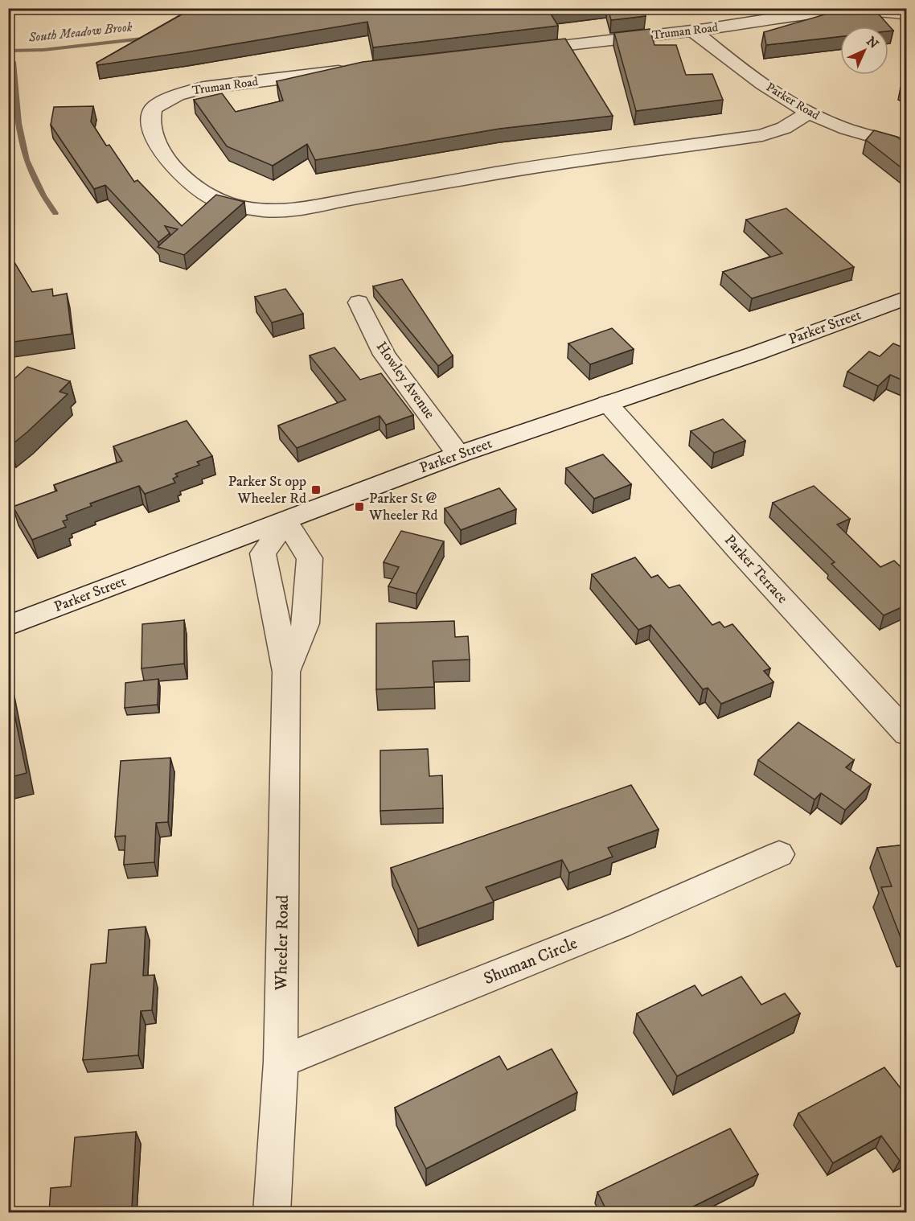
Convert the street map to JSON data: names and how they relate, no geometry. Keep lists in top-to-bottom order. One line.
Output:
{"streets":{"street":["Truman Road","Parker Road","Parker Street","Howley Avenue","Parker Terrace","Wheeler Road","Shuman Circle"]},"crossings":[["Truman Road","Parker Road"],["Parker Street","Howley Avenue"],["Parker Street","Parker Terrace"],["Parker Street","Wheeler Road"],["Wheeler Road","Shuman Circle"]],"water":["South Meadow Brook"],"places":{"transit":["Parker St opp Wheeler Rd","Parker St @ Wheeler Rd"]},"north":"top right"}
